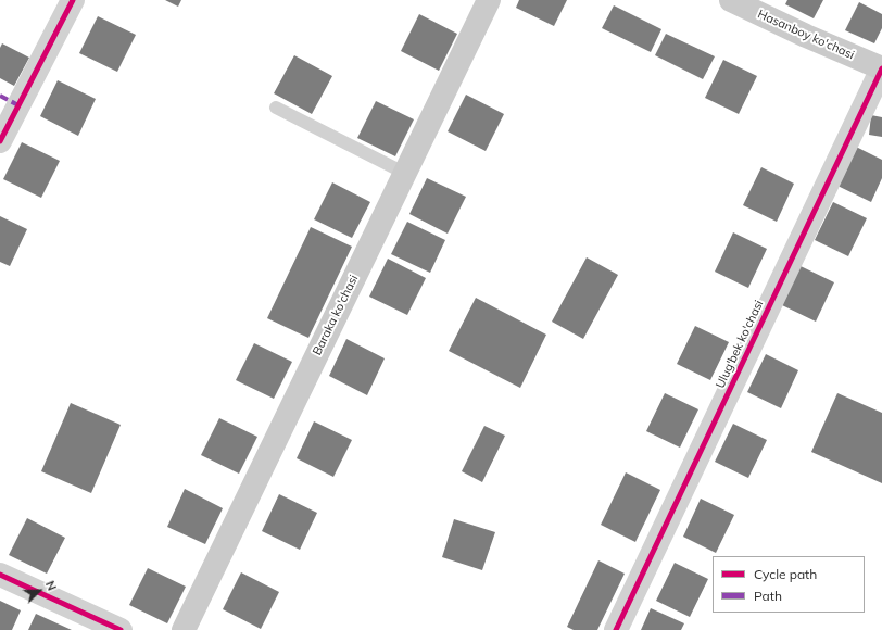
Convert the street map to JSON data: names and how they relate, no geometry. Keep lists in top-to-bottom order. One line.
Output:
{"streets":{"main road":["Hasanboy ko'chasi","Baraka ko'chasi"],"street":["Ulug'bek ko'chasi"]},"crossings":[["Hasanboy ko'chasi","Ulug'bek ko'chasi"]],"legend":["Cycle path","Path"],"north":"top right"}
